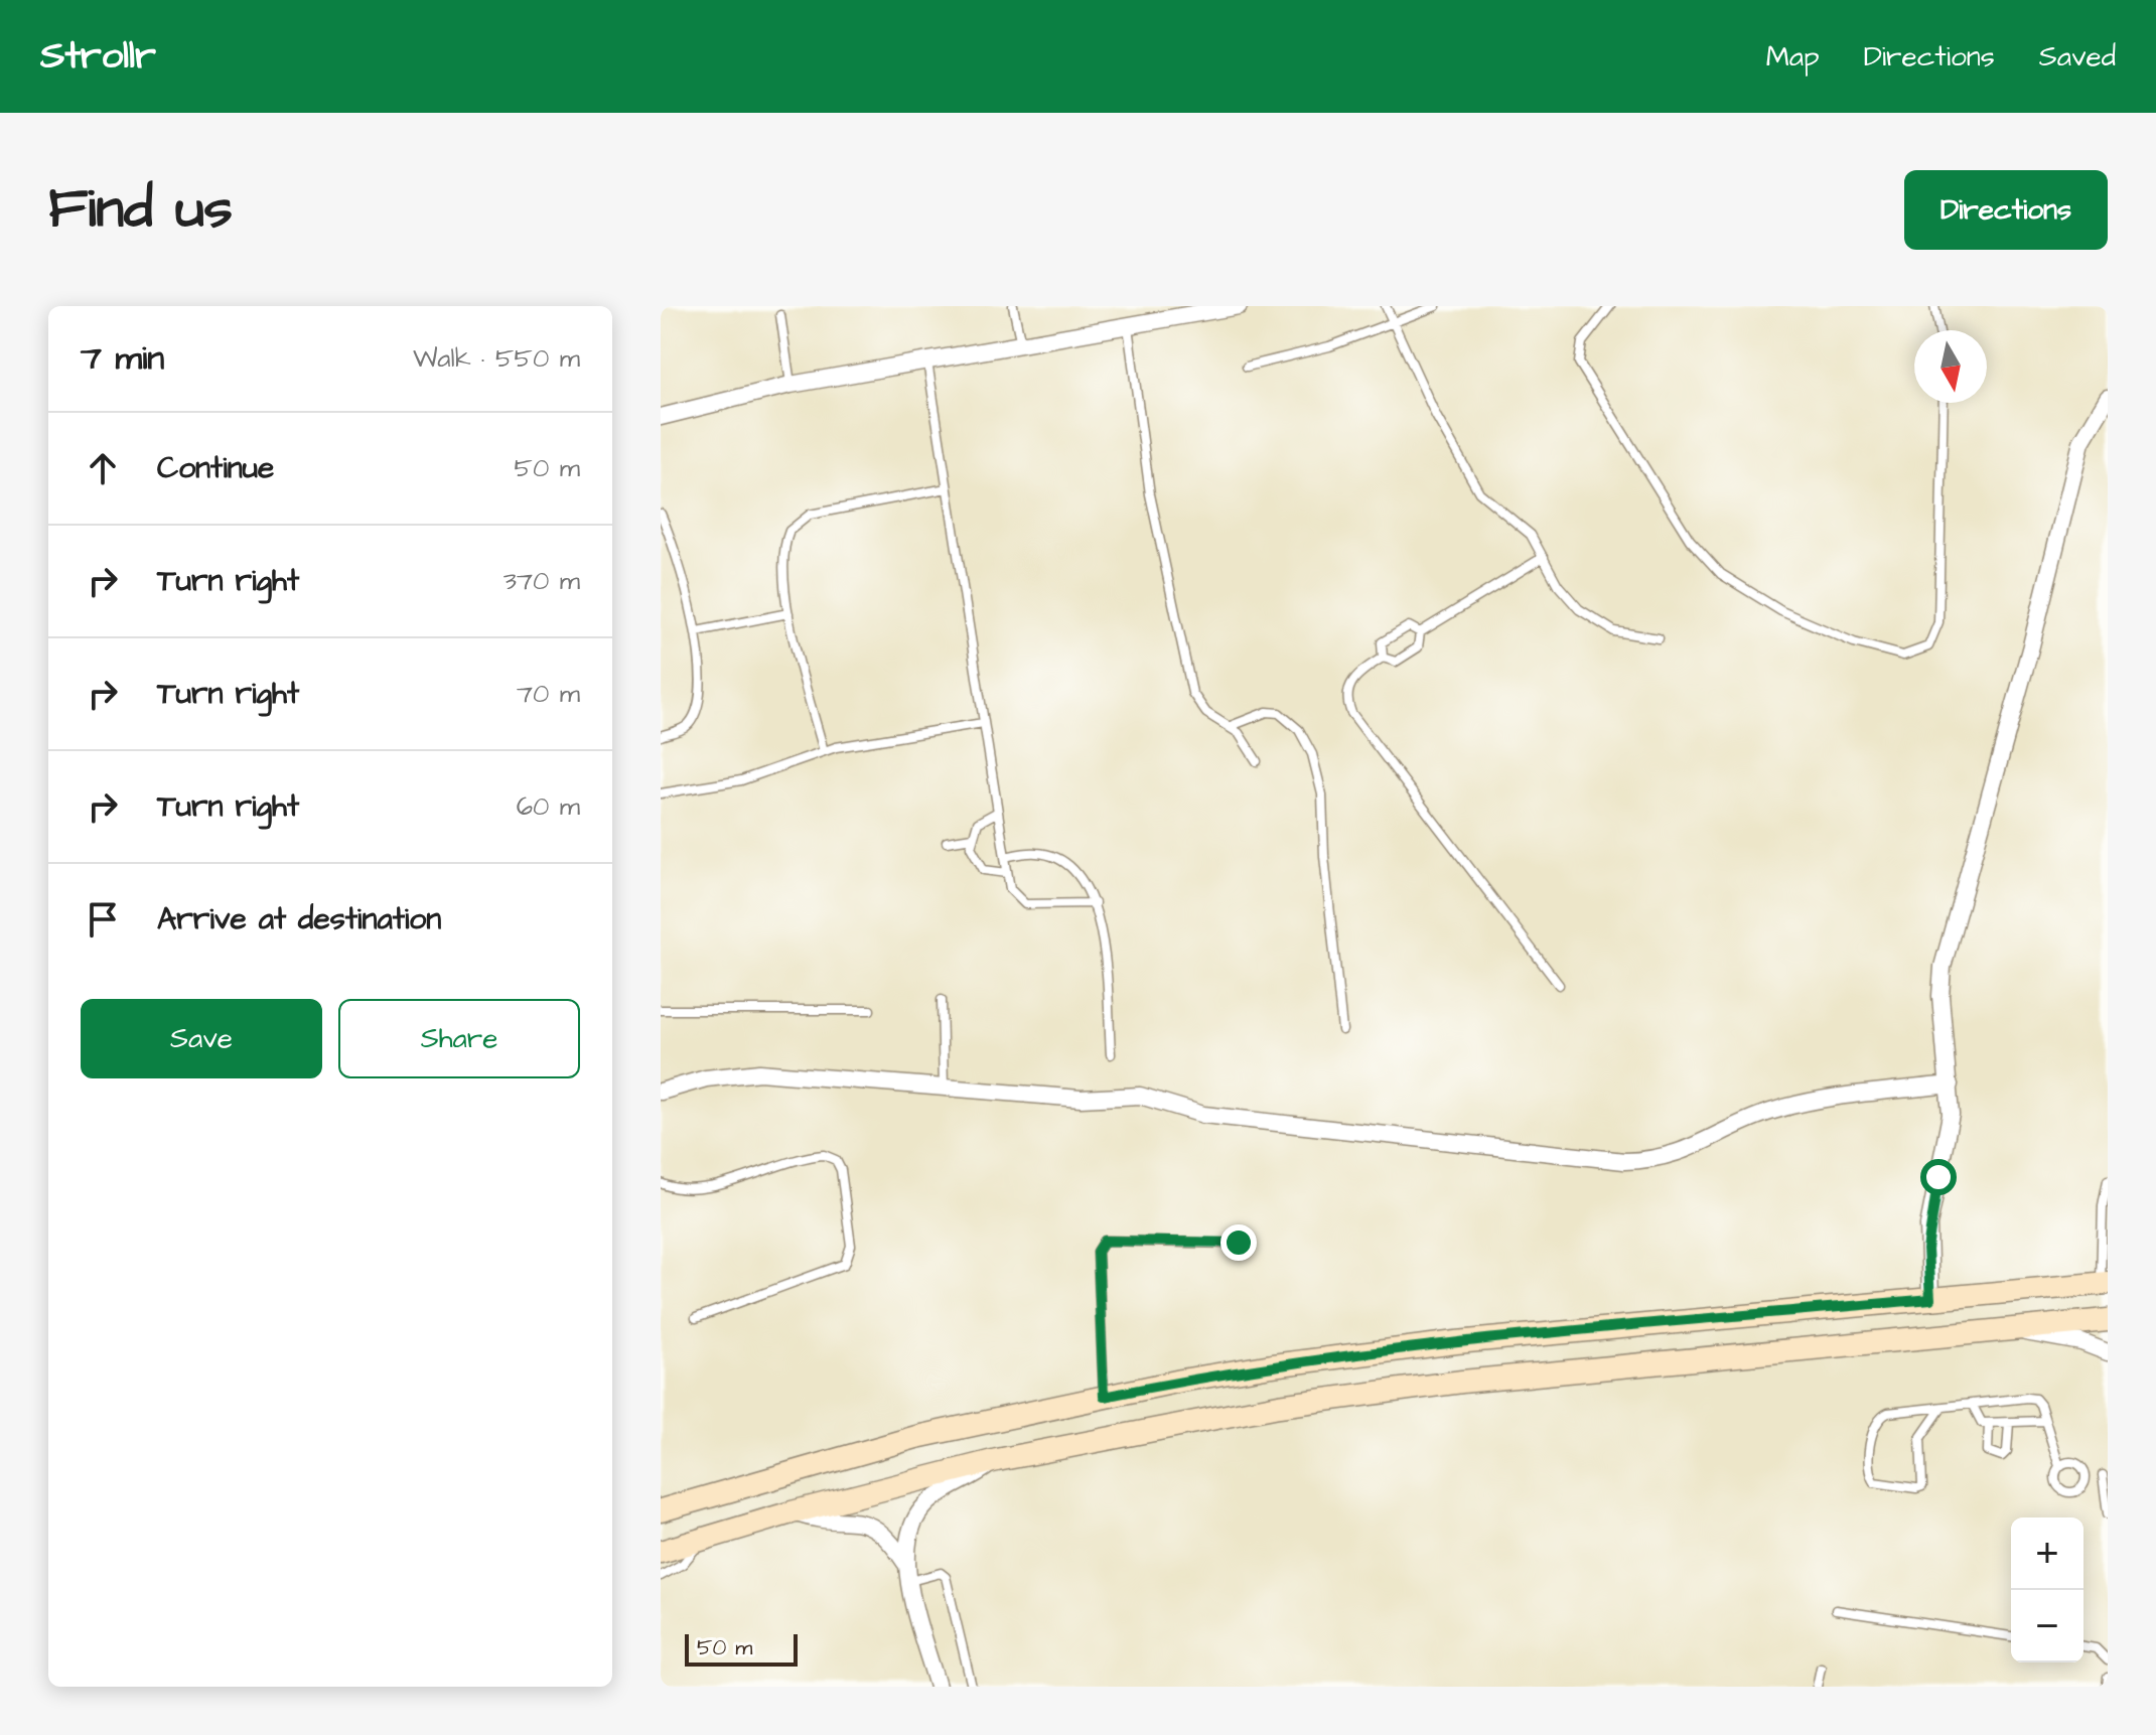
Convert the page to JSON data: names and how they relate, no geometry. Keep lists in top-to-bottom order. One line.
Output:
{"scale_bar":"50 m","north":"bottom","page":{"header":"Strollr","nav":["Map","Directions","Saved"],"title":"Find us","buttons":["Directions",["Save","Share"]],"heading":["7 min","Walk · 550 m"],"list":[["Continue","50 m"],["Turn right","370 m"],["Turn right","70 m"],["Turn right","60 m"],"Arrive at destination"],"map_buttons":["+","−"],"scale":"50 m"}}
